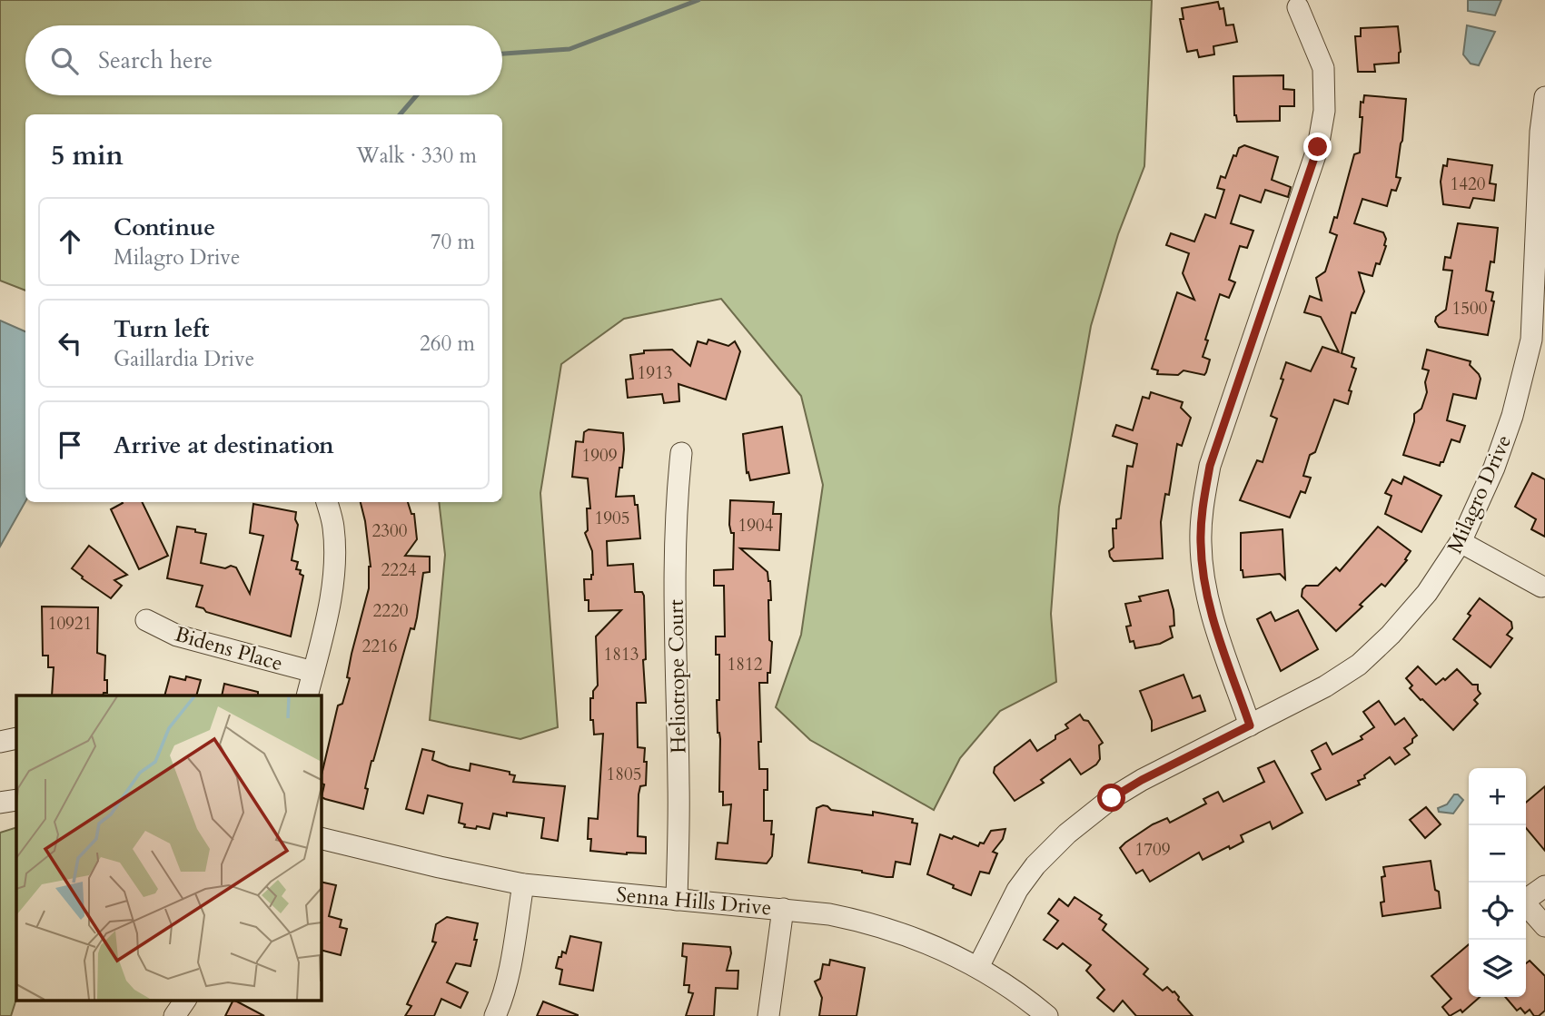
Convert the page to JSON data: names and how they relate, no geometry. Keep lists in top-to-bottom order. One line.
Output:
{"streets":{"street":["Milagro Drive","Bidens Place","Heliotrope Court","Senna Hills Drive"]},"crossings":[["Milagro Drive","Senna Hills Drive"],["Heliotrope Court","Senna Hills Drive"]],"house_numbers":["1420","1500","1913","1909","1905","1904","2300","2224","2220","10921","2216","1813","1812","1805","1709"],"page":{"search":"Search here","heading":["5 min","Walk · 330 m"],"list":[["Continue","Milagro Drive","70 m"],["Turn left","Gaillardia Drive","260 m"],"Arrive at destination"],"map_buttons":["+","−"]}}
